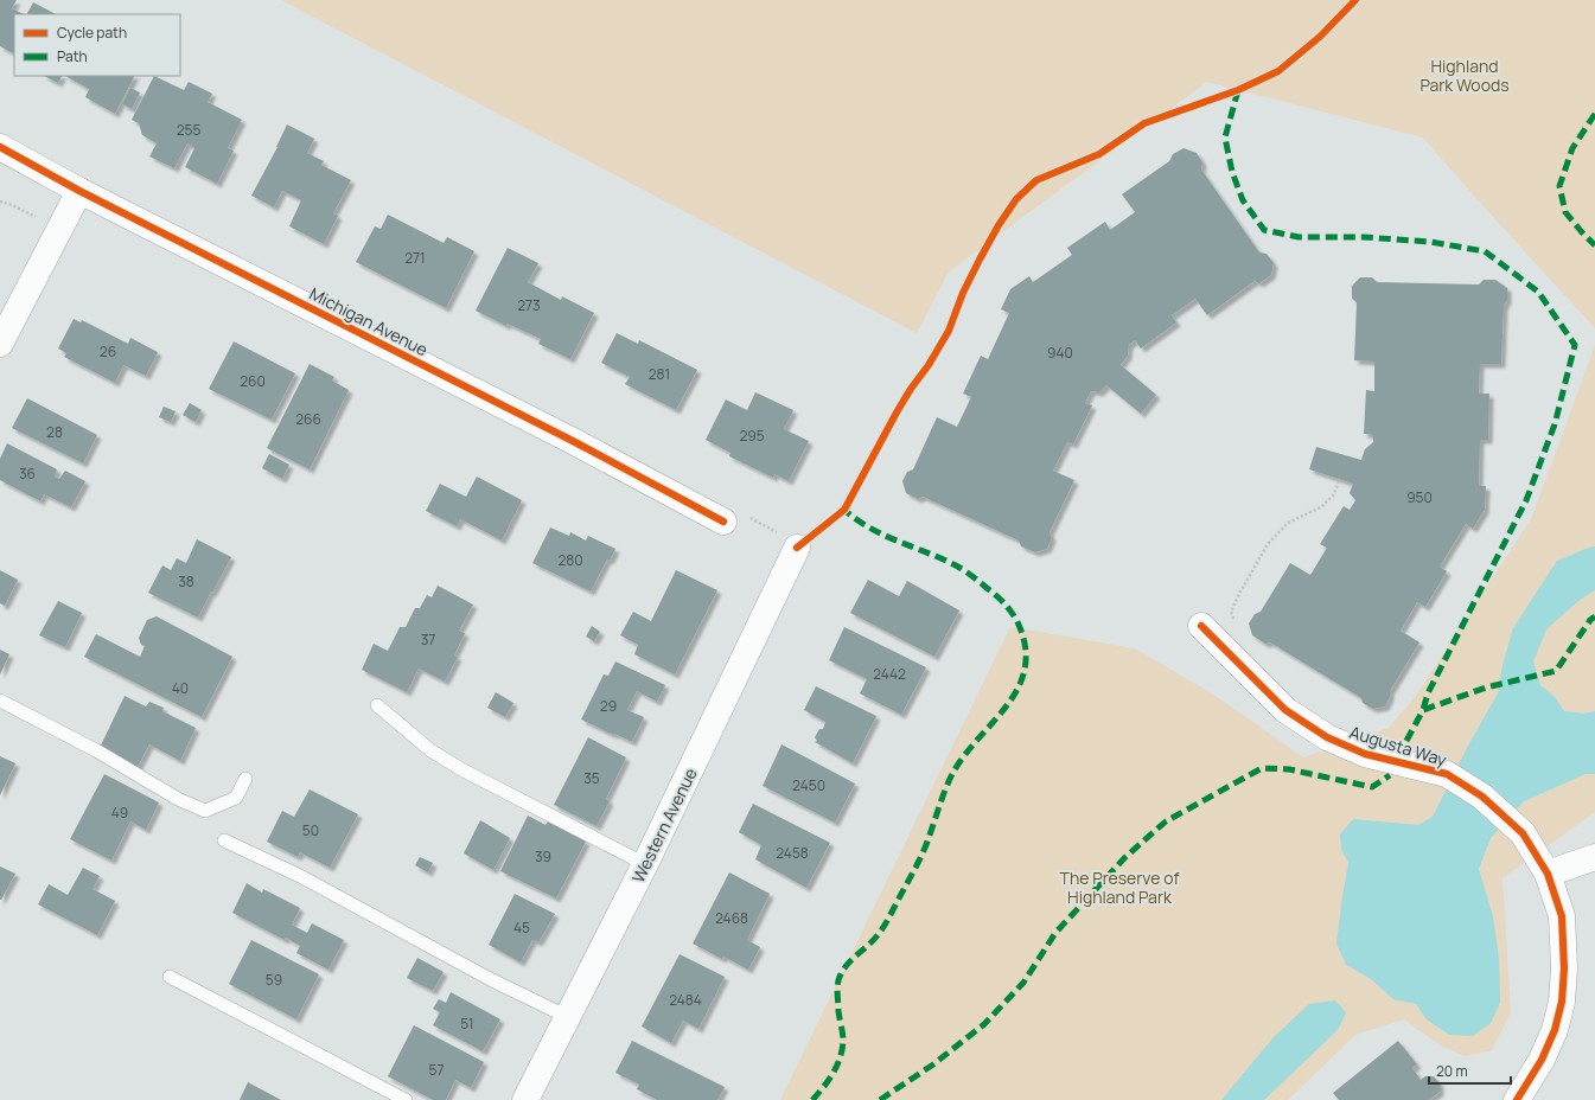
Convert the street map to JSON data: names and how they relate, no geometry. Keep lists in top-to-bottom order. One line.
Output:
{"streets":{"street":["Michigan Avenue","Augusta Way","Western Avenue"]},"parks":["Highland Park Woods","The Preserve of Highland Park"],"house_numbers":["255","271","273","26","940","281","260","266","28","295","36","950","280","38","37","2442","40","29","35","2450","49","50","2458","39","2468","45","59","2484","51","57"],"legend":["Cycle path","Path"],"scale_bar":"20 m"}
